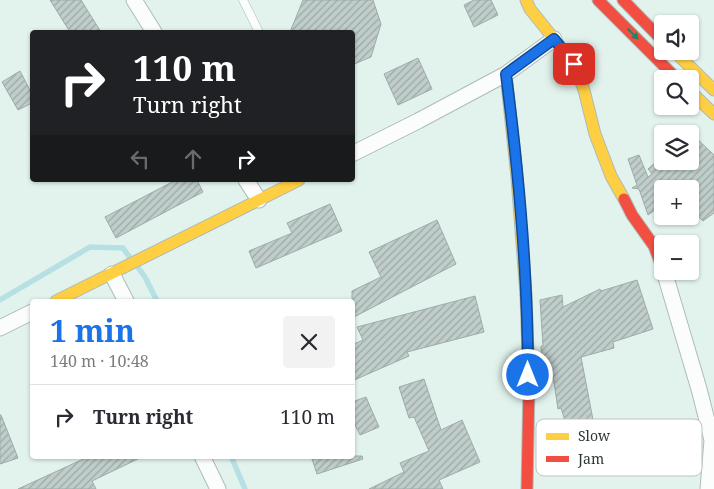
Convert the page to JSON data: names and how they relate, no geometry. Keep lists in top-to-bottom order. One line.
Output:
{"legend":["Slow","Jam"],"page":{"map_buttons":["+","−"],"turn":["110 m","Turn right"],"heading":["1 min","140 m · 10:48"],"list":[{"name":"Turn right","value":"110 m"}]}}
